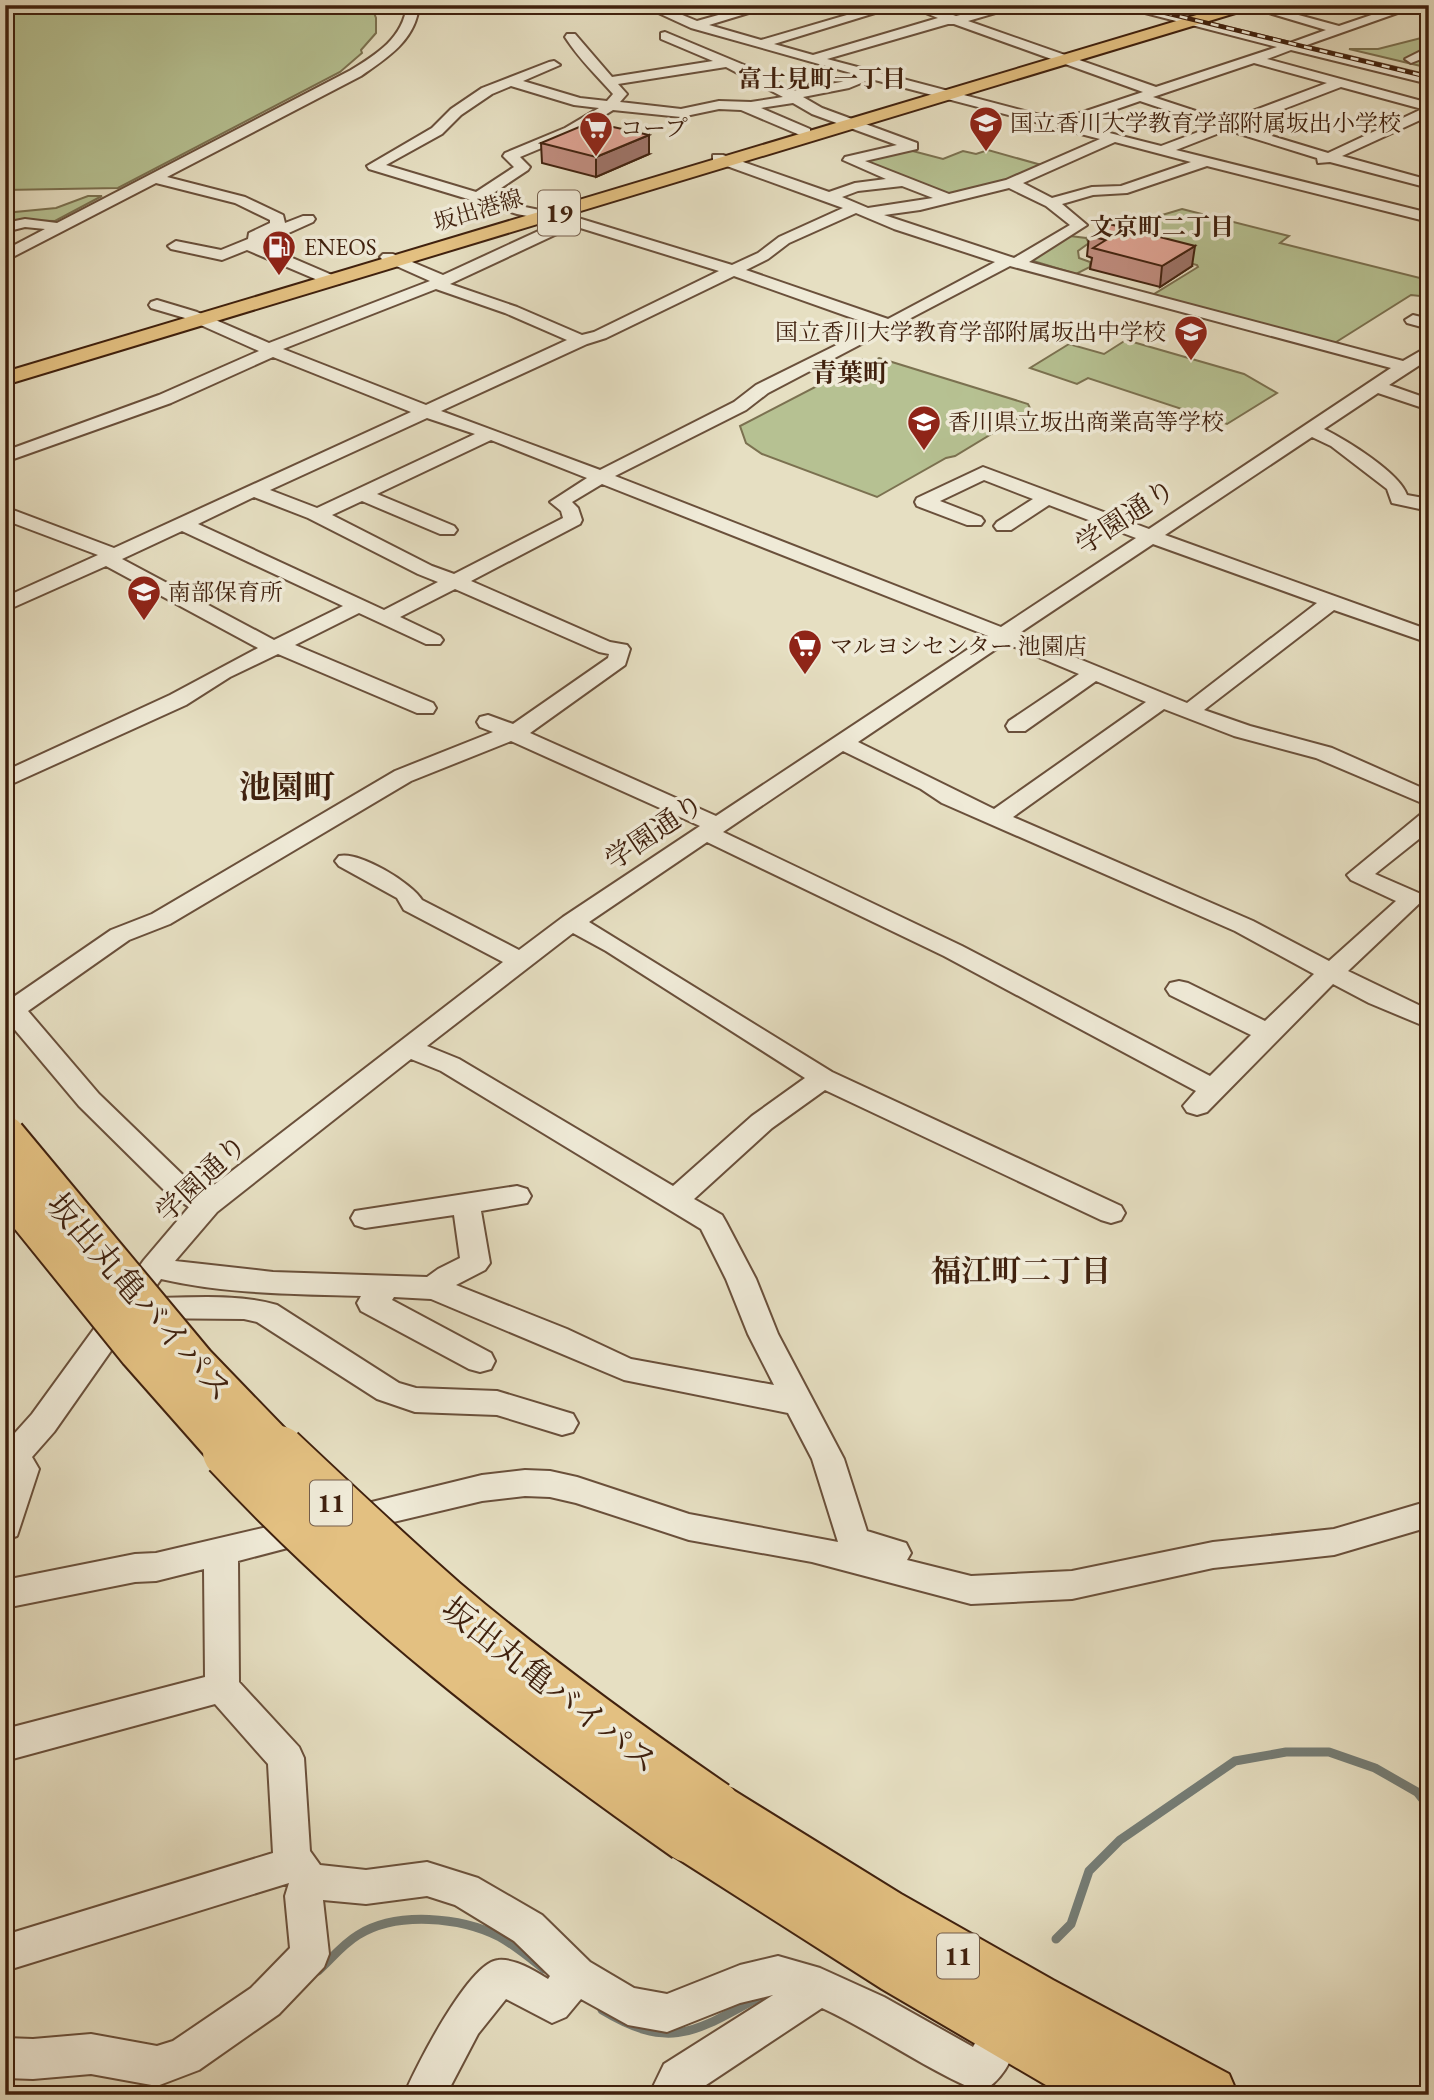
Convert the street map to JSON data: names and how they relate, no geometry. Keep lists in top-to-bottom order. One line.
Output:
{"streets":{"highway":["坂出丸亀バイパス","11"],"main road":["坂出港線","19"],"street":["学園通り"]},"districts":["富士見町一丁目","文京町二丁目","青葉町","池園町","福江町二丁目"],"places":{"school or university":["国立香川大学教育学部附属坂出小学校","国立香川大学教育学部附属坂出中学校","香川県立坂出商業高等学校","南部保育所"],"supermarket":["コープ","マルヨシセンター 池園店"],"fuel station":["ENEOS"]}}
